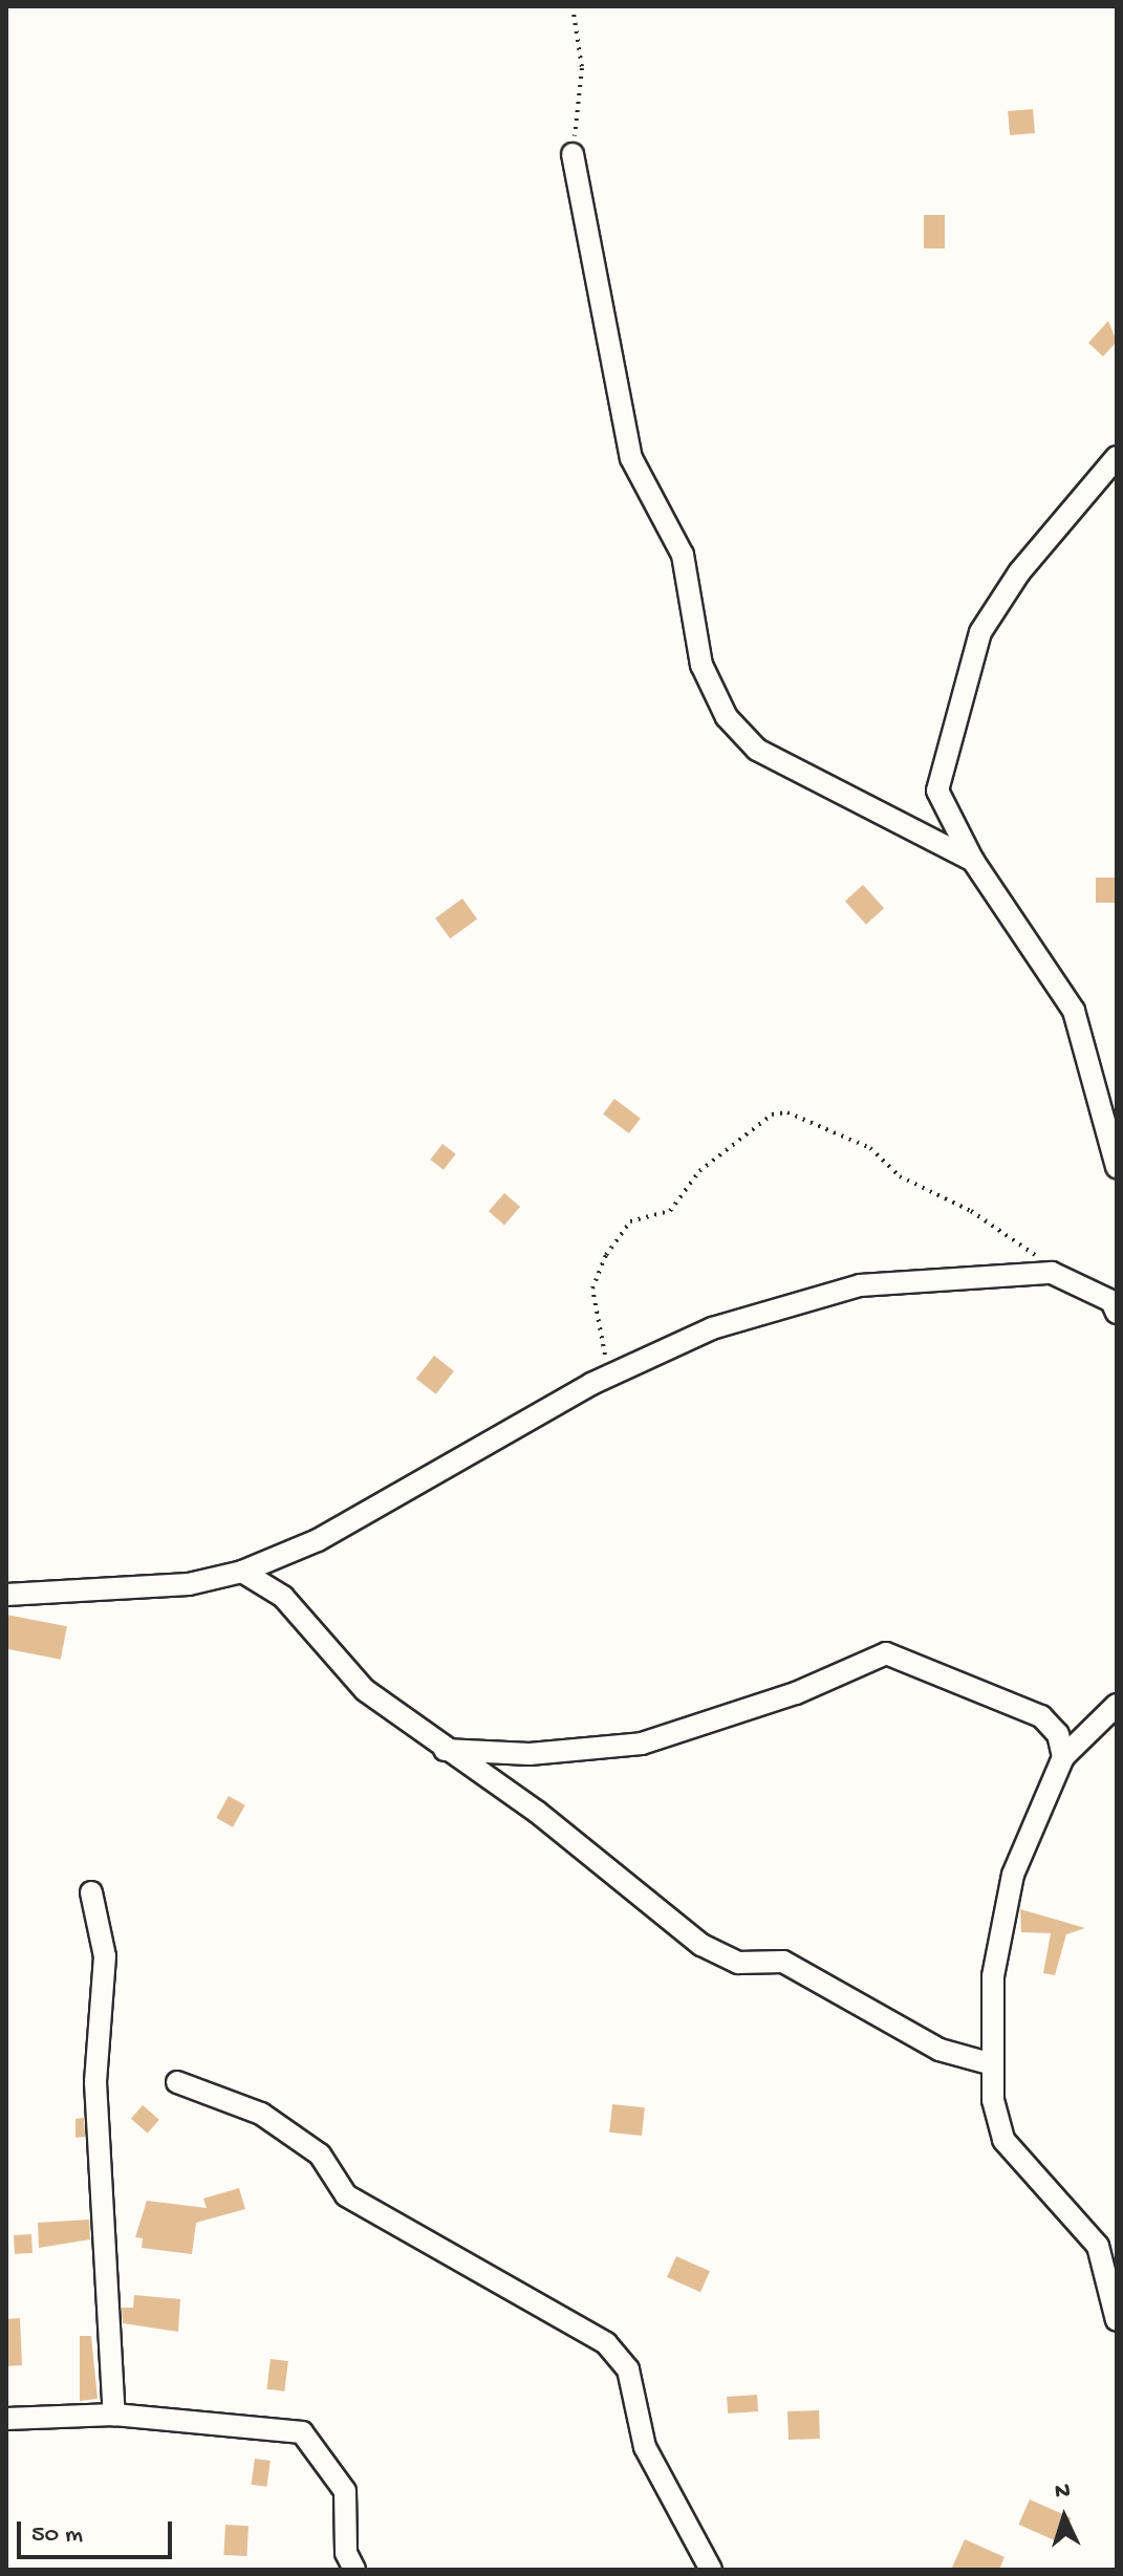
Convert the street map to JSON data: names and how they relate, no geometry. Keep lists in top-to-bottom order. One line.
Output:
{"scale_bar":"50 m","north":"top"}
